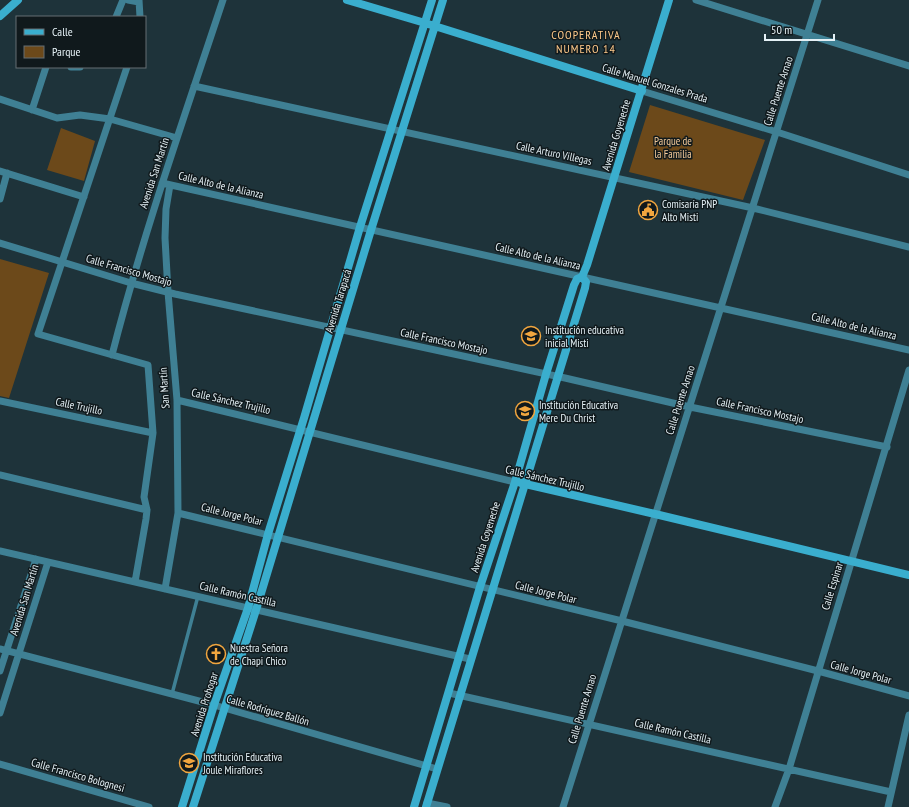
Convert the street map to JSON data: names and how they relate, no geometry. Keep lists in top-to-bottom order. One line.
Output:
{"streets":{"street":["Calle Manuel Gonzales Prada","Calle Puente Arnao","Avenida Goyeneche","Calle Arturo Villegas","Avenida San Martín","Calle Alto de la Alianza","Calle Francisco Mostajo","Avenida Tarapacá","San Martín","Calle Sánchez Trujillo","Calle Trujillo","Calle Jorge Polar","Calle Espinar","Calle Ramón Castilla","Avenida Prohogar","Calle Rodríguez Ballón","Calle Francisco Bolognesi"]},"crossings":[["Calle Manuel Gonzales Prada","Calle Puente Arnao"],["Calle Manuel Gonzales Prada","Avenida Goyeneche"],["Calle Manuel Gonzales Prada","Avenida Tarapacá"],["Calle Puente Arnao","Calle Arturo Villegas"],["Calle Puente Arnao","Calle Alto de la Alianza"],["Calle Puente Arnao","Calle Francisco Mostajo"],["Calle Puente Arnao","Calle Sánchez Trujillo"],["Calle Puente Arnao","Calle Jorge Polar"],["Calle Puente Arnao","Calle Ramón Castilla"],["Avenida Goyeneche","Calle Arturo Villegas"],["Avenida Goyeneche","Calle Alto de la Alianza"],["Avenida Goyeneche","Calle Francisco Mostajo"],["Avenida Goyeneche","Calle Sánchez Trujillo"],["Avenida Goyeneche","Calle Jorge Polar"],["Avenida Goyeneche","Calle Ramón Castilla"],["Avenida Goyeneche","Calle Rodríguez Ballón"],["Calle Arturo Villegas","Avenida San Martín"],["Calle Arturo Villegas","Avenida Tarapacá"],["Avenida San Martín","Calle Alto de la Alianza"],["Avenida San Martín","Calle Francisco Mostajo"],["Avenida San Martín","Calle Ramón Castilla"],["Avenida San Martín","Calle Rodríguez Ballón"],["Calle Alto de la Alianza","Avenida Tarapacá"],["Calle Alto de la Alianza","San Martín"],["Calle Francisco Mostajo","Avenida Tarapacá"],["Calle Francisco Mostajo","San Martín"],["Calle Francisco Mostajo","Calle Espinar"],["Avenida Tarapacá","Calle Sánchez Trujillo"],["Avenida Tarapacá","Calle Jorge Polar"],["Avenida Tarapacá","Calle Ramón Castilla"],["Avenida Tarapacá","Avenida Prohogar"],["San Martín","Calle Sánchez Trujillo"],["San Martín","Calle Jorge Polar"],["San Martín","Calle Ramón Castilla"],["Calle Sánchez Trujillo","Calle Espinar"],["Calle Jorge Polar","Calle Espinar"],["Calle Espinar","Calle Ramón Castilla"],["Calle Ramón Castilla","Avenida Prohogar"],["Avenida Prohogar","Calle Rodríguez Ballón"]],"districts":["COOPERATIVA NUMERO 14"],"parks":["Parque de la Familia"],"places":{"public building":["Comisaría PNP Alto Misti"],"school or university":["Institución educativa inicial Misti","Institución Educativa Mere Du Christ","Institución Educativa Joule Miraflores"],"church":["Nuestra Señora de Chapi Chico"]},"legend":["Calle","Parque"],"scale_bar":"50 m"}
